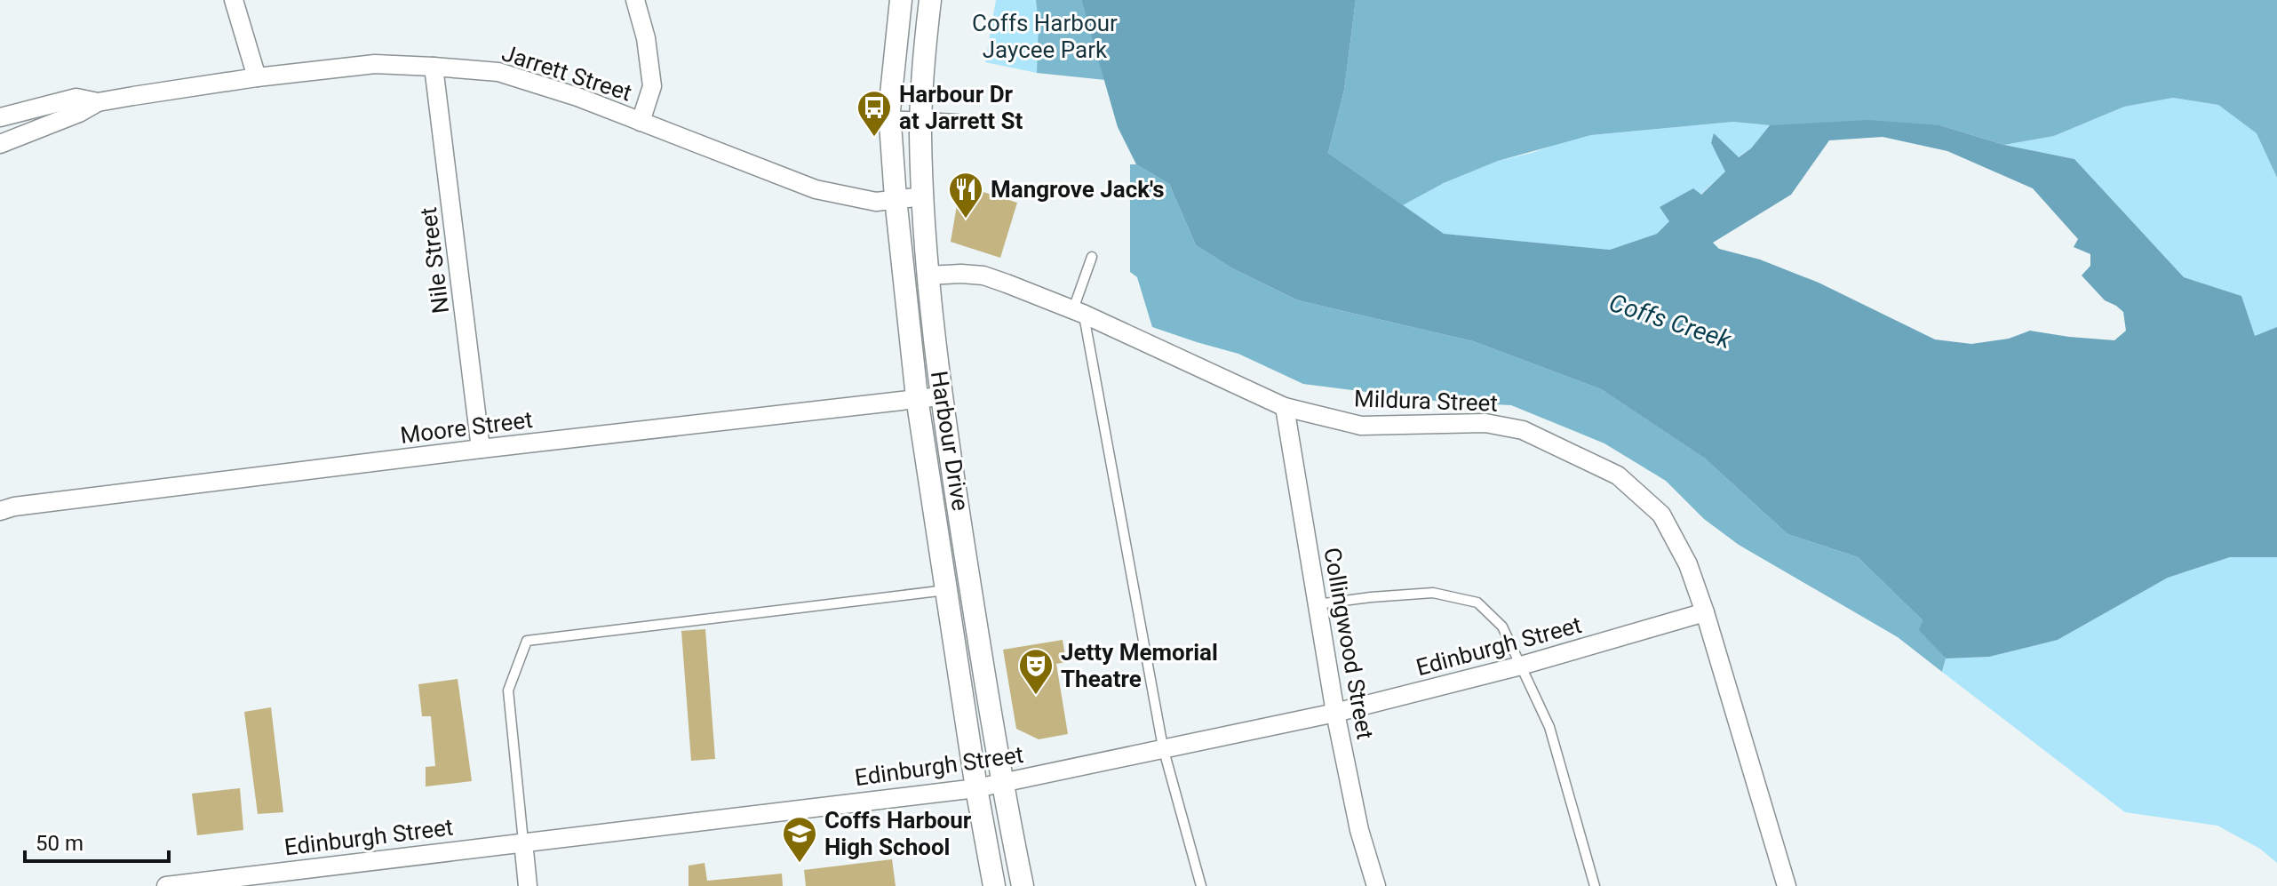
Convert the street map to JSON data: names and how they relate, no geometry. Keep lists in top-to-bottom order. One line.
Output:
{"streets":{"street":["Jarrett Street","Nile Street","Mildura Street","Moore Street","Harbour Drive","Collingwood Street","Edinburgh Street"]},"crossings":[["Jarrett Street","Nile Street"],["Jarrett Street","Harbour Drive"],["Nile Street","Moore Street"],["Mildura Street","Harbour Drive"],["Mildura Street","Collingwood Street"],["Mildura Street","Edinburgh Street"],["Moore Street","Harbour Drive"],["Harbour Drive","Edinburgh Street"],["Collingwood Street","Edinburgh Street"]],"water":["Coffs Creek"],"parks":["Coffs Harbour Jaycee Park"],"places":{"bus stop":["Harbour Dr at Jarrett St"],"restaurant":["Mangrove Jack's"],"theatre":["Jetty Memorial Theatre"],"school or university":["Coffs Harbour High School"]},"scale_bar":"50 m"}
